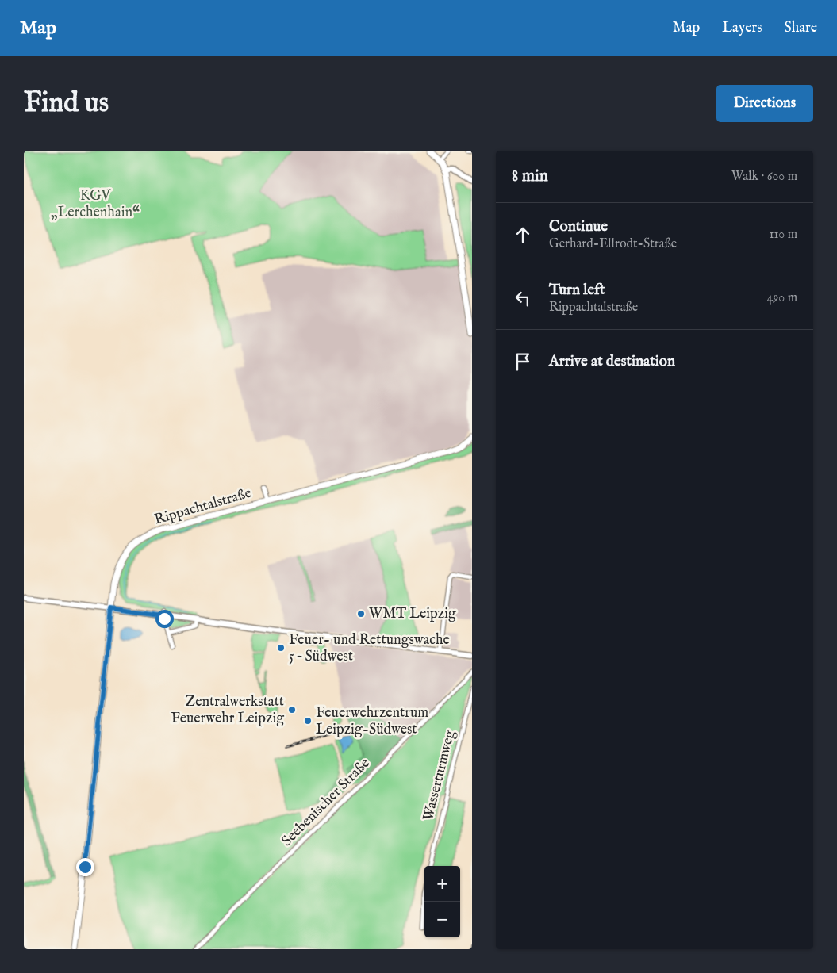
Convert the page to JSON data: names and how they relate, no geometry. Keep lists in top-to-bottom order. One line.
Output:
{"streets":{"main road":["Rippachtalstraße"],"street":["Wasserturmweg","Seebenischer Straße"]},"parks":["KGV „Lerchenhain“"],"places":["WMT Leipzig","Feuer- und Rettungswache 5 – Südwest","Zentralwerkstatt Feuerwehr Leipzig","Feuerwehrzentrum Leipzig-Südwest"],"page":{"header":"Map","nav":["Map","Layers","Share"],"buttons":"Directions","title":"Find us","heading":["8 min","Walk · 600 m"],"list":[["Continue","Gerhard-Ellrodt-Straße","110 m"],["Turn left","Rippachtalstraße","490 m"],"Arrive at destination"],"map_buttons":["+","−"]}}
